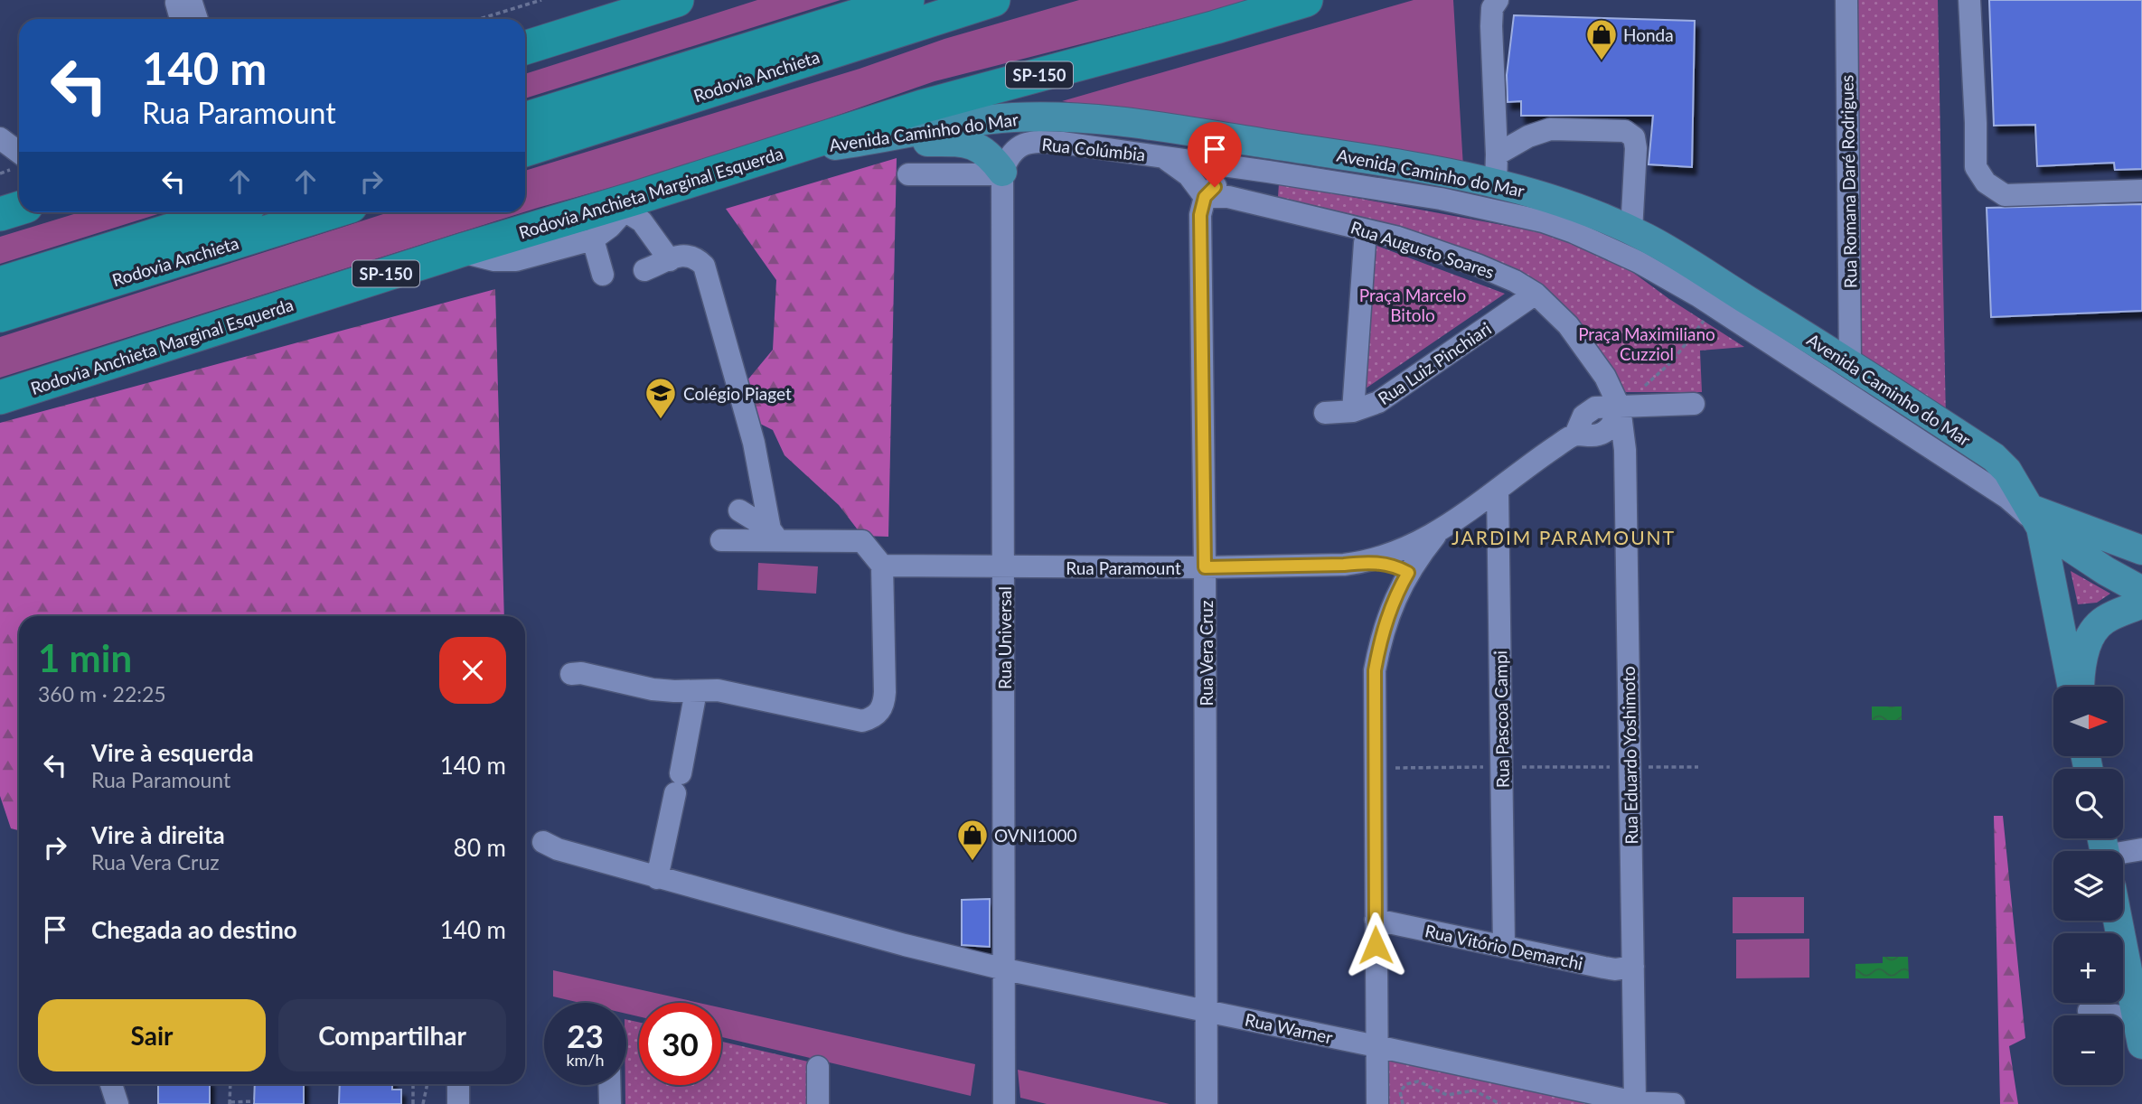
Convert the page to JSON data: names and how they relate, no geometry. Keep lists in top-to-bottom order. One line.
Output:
{"streets":{"highway":["SP-150","Rodovia Anchieta","Rodovia Anchieta Marginal Esquerda"],"main road":["Avenida Caminho do Mar"],"street":["Rua Colúmbia","Rua Romana Daré Rodrigues","Rua Augusto Soares","Rua Luiz Pinchiari","Rua Paramount","Rua Universal","Rua Vera Cruz","Rua Pascoa Campi","Rua Eduardo Yoshimoto","Rua Vitório Demarchi","Rua Warner"]},"crossings":[["Avenida Caminho do Mar","Rua Colúmbia"],["Avenida Caminho do Mar","Rua Romana Daré Rodrigues"],["Avenida Caminho do Mar","Rodovia Anchieta Marginal Esquerda"],["Rua Colúmbia","Rua Augusto Soares"],["Rua Colúmbia","Rua Universal"],["Rua Colúmbia","Rua Vera Cruz"],["Rua Augusto Soares","Rua Luiz Pinchiari"],["Rua Augusto Soares","Rua Paramount"],["Rua Augusto Soares","Rua Vera Cruz"],["Rua Augusto Soares","Rua Eduardo Yoshimoto"],["Rua Paramount","Rua Universal"],["Rua Paramount","Rua Vera Cruz"],["Rua Paramount","Rua Pascoa Campi"],["Rua Paramount","Rua Eduardo Yoshimoto"],["Rua Universal","Rua Warner"],["Rua Vera Cruz","Rua Warner"],["Rua Pascoa Campi","Rua Vitório Demarchi"],["Rua Eduardo Yoshimoto","Rua Vitório Demarchi"],["Rua Eduardo Yoshimoto","Rua Warner"]],"districts":["JARDIM PARAMOUNT"],"parks":["Praça Marcelo Bitolo","Praça Maximiliano Cuzziol"],"places":{"shop":["Honda","OVNI1000"],"school or university":["Colégio Piaget"]},"north":"right","page":{"turn":["140 m","Rua Paramount"],"heading":["1 min","360 m · 22:25"],"map_buttons":["+","−"],"list":[{"name":"Vire à esquerda","note":"Rua Paramount","value":"140 m"},{"name":"Vire à direita","note":"Rua Vera Cruz","value":"80 m"},{"name":"Chegada ao destino","value":"140 m"}],"buttons":["Sair","Compartilhar"],"speed":"23 km/h","limit":"30"}}
